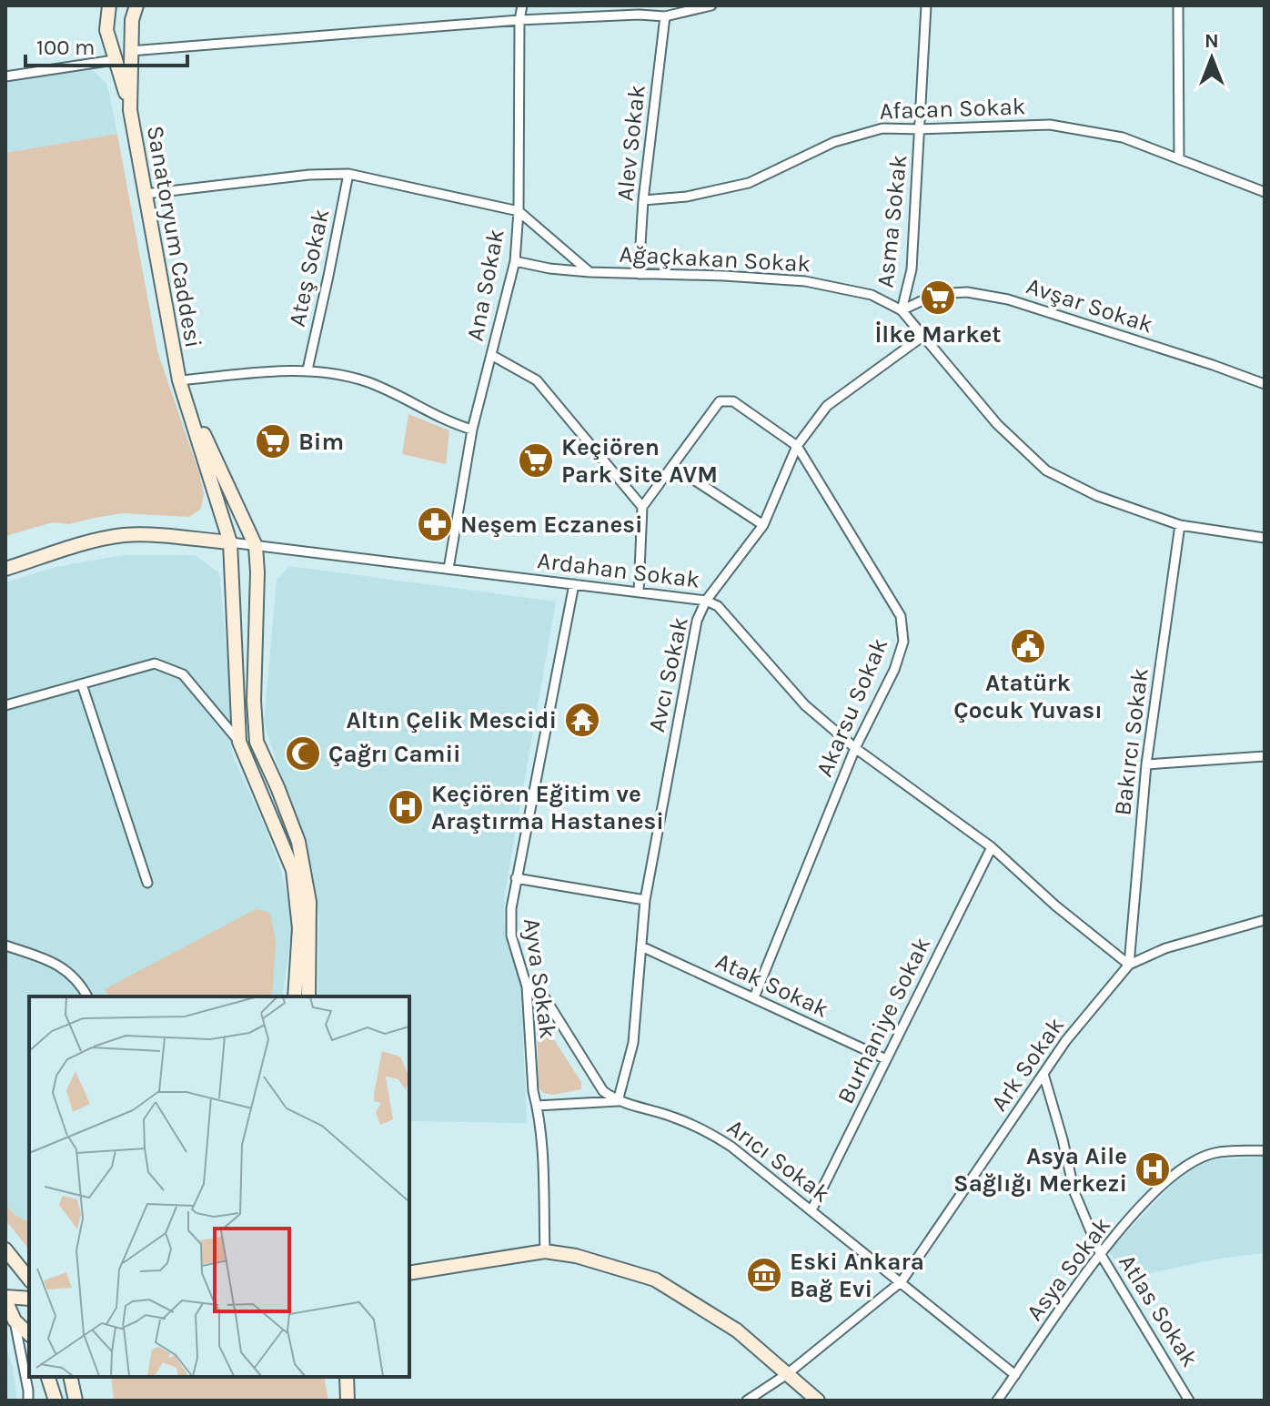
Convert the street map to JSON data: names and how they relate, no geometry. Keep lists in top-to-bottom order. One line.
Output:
{"streets":{"main road":["Sanatoryum Caddesi"],"street":["Afacan Sokak","Alev Sokak","Asma Sokak","Ağaçkakan Sokak","Ateş Sokak","Ana Sokak","Avşar Sokak","Ardahan Sokak","Avcı Sokak","Akarsu Sokak","Bakırcı Sokak","Ayva Sokak","Atak Sokak","Burhaniye Sokak","Ark Sokak","Arıcı Sokak","Asya Sokak","Atlas Sokak"]},"crossings":[["Afacan Sokak","Alev Sokak"],["Afacan Sokak","Asma Sokak"],["Alev Sokak","Ağaçkakan Sokak"],["Asma Sokak","Ağaçkakan Sokak"],["Asma Sokak","Avşar Sokak"],["Sanatoryum Caddesi","Ağaçkakan Sokak"],["Sanatoryum Caddesi","Ardahan Sokak"],["Ağaçkakan Sokak","Ateş Sokak"],["Ağaçkakan Sokak","Ana Sokak"],["Ağaçkakan Sokak","Avşar Sokak"],["Ağaçkakan Sokak","Avcı Sokak"],["Ağaçkakan Sokak","Bakırcı Sokak"],["Ana Sokak","Ardahan Sokak"],["Ardahan Sokak","Avcı Sokak"],["Ardahan Sokak","Akarsu Sokak"],["Ardahan Sokak","Bakırcı Sokak"],["Ardahan Sokak","Ayva Sokak"],["Ardahan Sokak","Burhaniye Sokak"],["Ardahan Sokak","Ark Sokak"],["Avcı Sokak","Akarsu Sokak"],["Avcı Sokak","Atak Sokak"],["Avcı Sokak","Arıcı Sokak"],["Akarsu Sokak","Atak Sokak"],["Bakırcı Sokak","Ark Sokak"],["Atak Sokak","Burhaniye Sokak"],["Burhaniye Sokak","Arıcı Sokak"],["Ark Sokak","Arıcı Sokak"],["Ark Sokak","Atlas Sokak"],["Arıcı Sokak","Asya Sokak"],["Asya Sokak","Atlas Sokak"]],"places":{"supermarket":["İlke Market","Bim","Keçiören Park Site AVM"],"pharmacy":["Neşem Eczanesi"],"public building":["Atatürk Çocuk Yuvası"],"temple":["Altın Çelik Mescidi"],"mosque":["Çağrı Camii"],"hospital":["Keçiören Eğitim ve Araştırma Hastanesi","Asya Aile Sağlığı Merkezi"],"museum":["Eski Ankara Bağ Evi"]},"scale_bar":"100 m","north":"top"}
